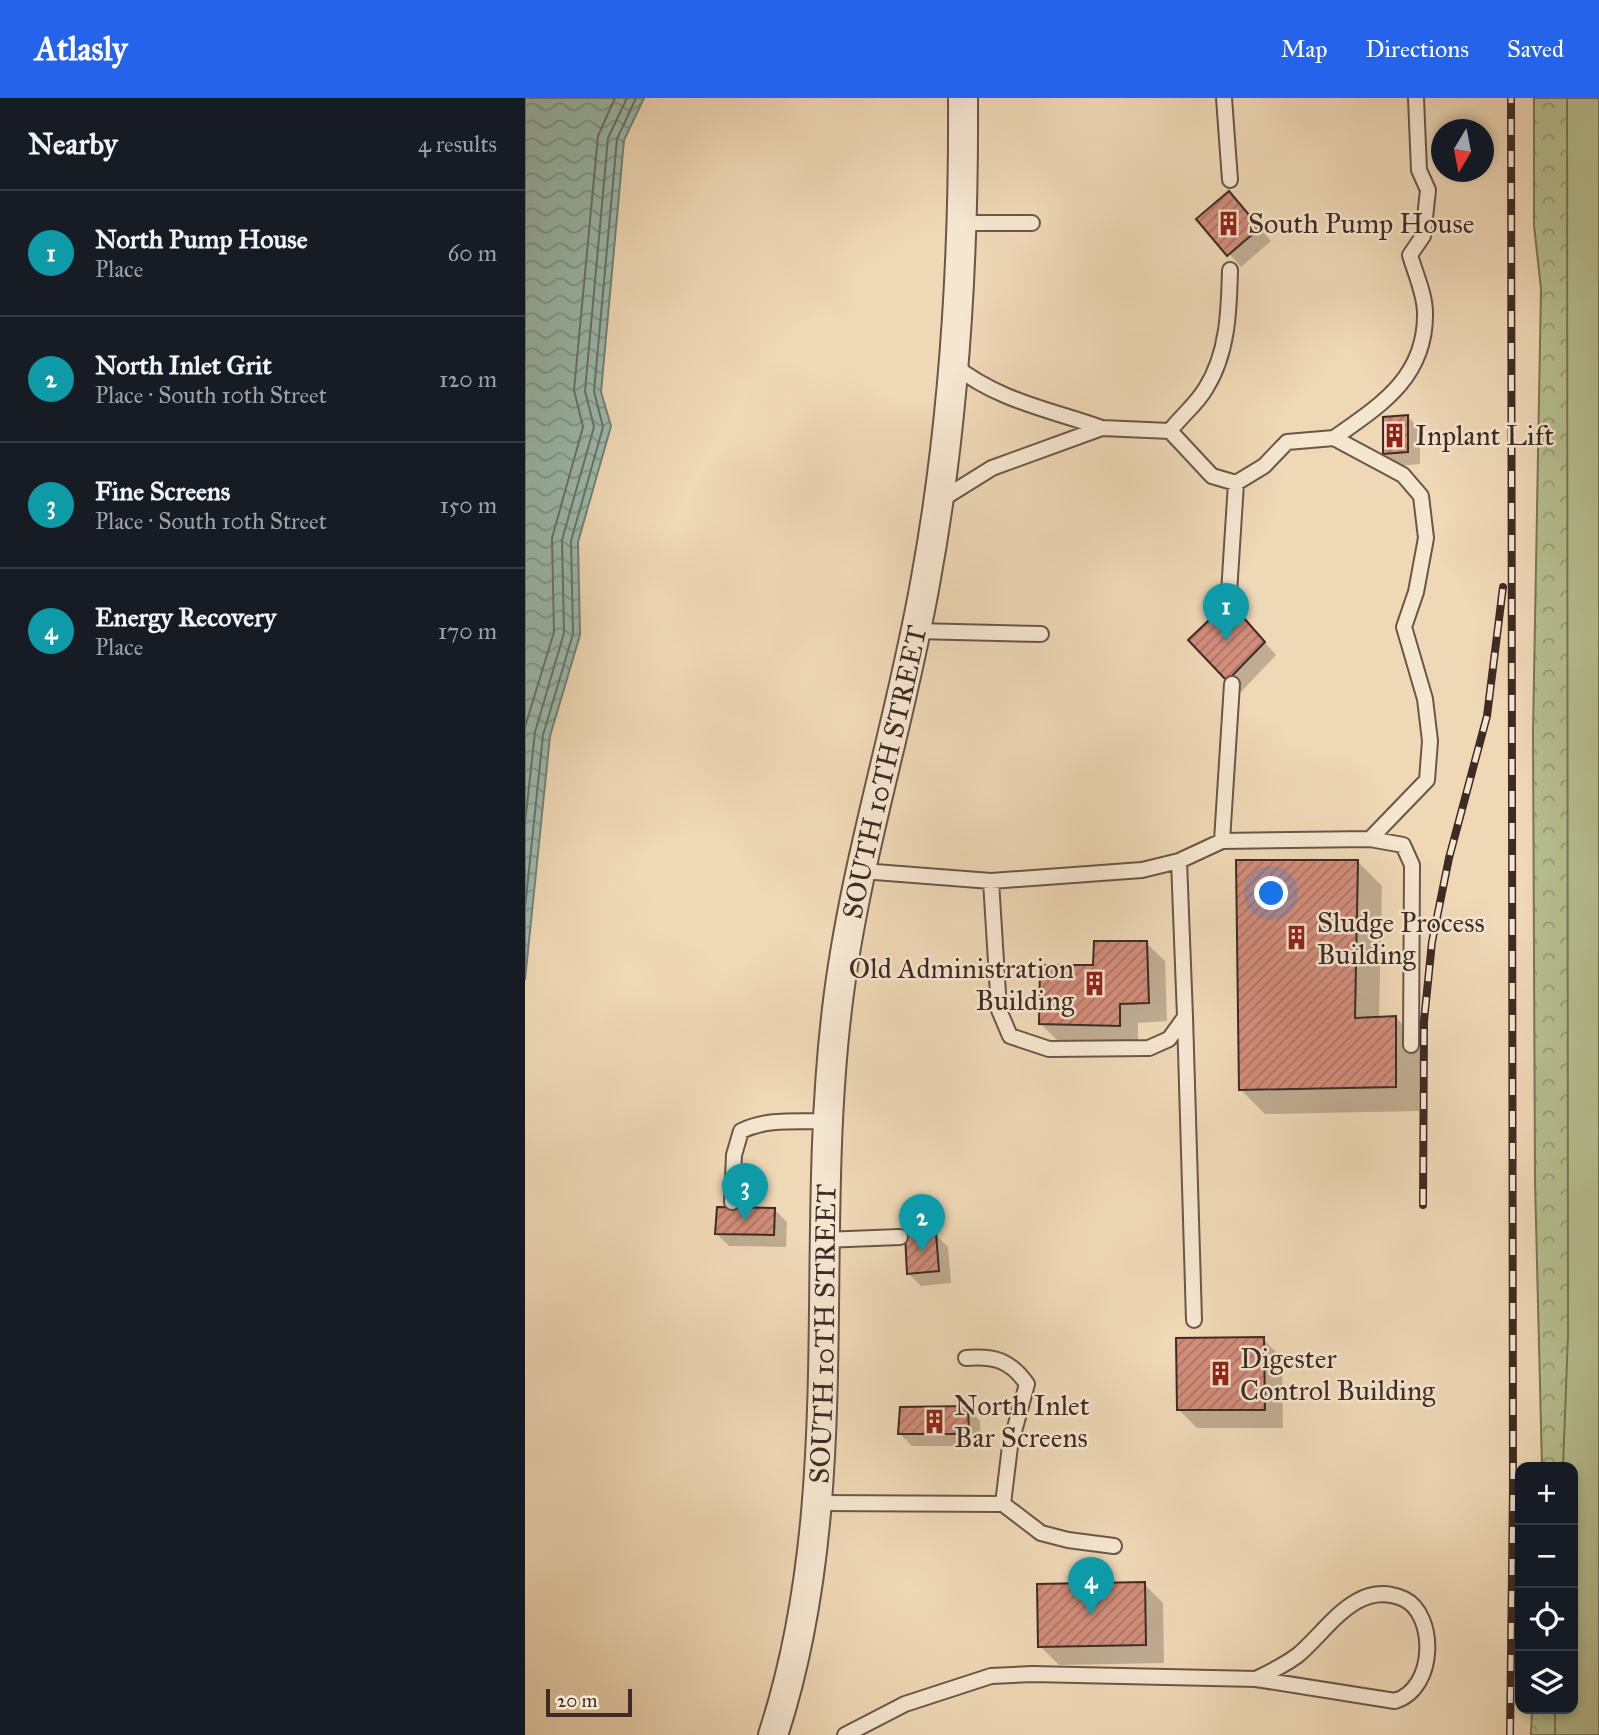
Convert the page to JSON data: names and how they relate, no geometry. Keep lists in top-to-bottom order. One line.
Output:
{"streets":{"street":["SOUTH 10TH STREET"]},"places":{"building":["South Pump House","Inplant Lift","Sludge Process Building","Old Administration Building","Digester Control Building","North Inlet Bar Screens"]},"scale_bar":"20 m","north":"bottom","page":{"header":"Atlasly","nav":["Map","Directions","Saved"],"heading":["Nearby","4 results"],"list":[{"mark":"1","name":"North Pump House","note":"Place","value":"60 m"},{"mark":"2","name":"North Inlet Grit","note":"Place · South 10th Street","value":"120 m"},{"mark":"3","name":"Fine Screens","note":"Place · South 10th Street","value":"150 m"},{"mark":"4","name":"Energy Recovery","note":"Place","value":"170 m"}],"pins":["1","3","2","4"],"map_buttons":["+","−"],"scale":"20 m"}}
